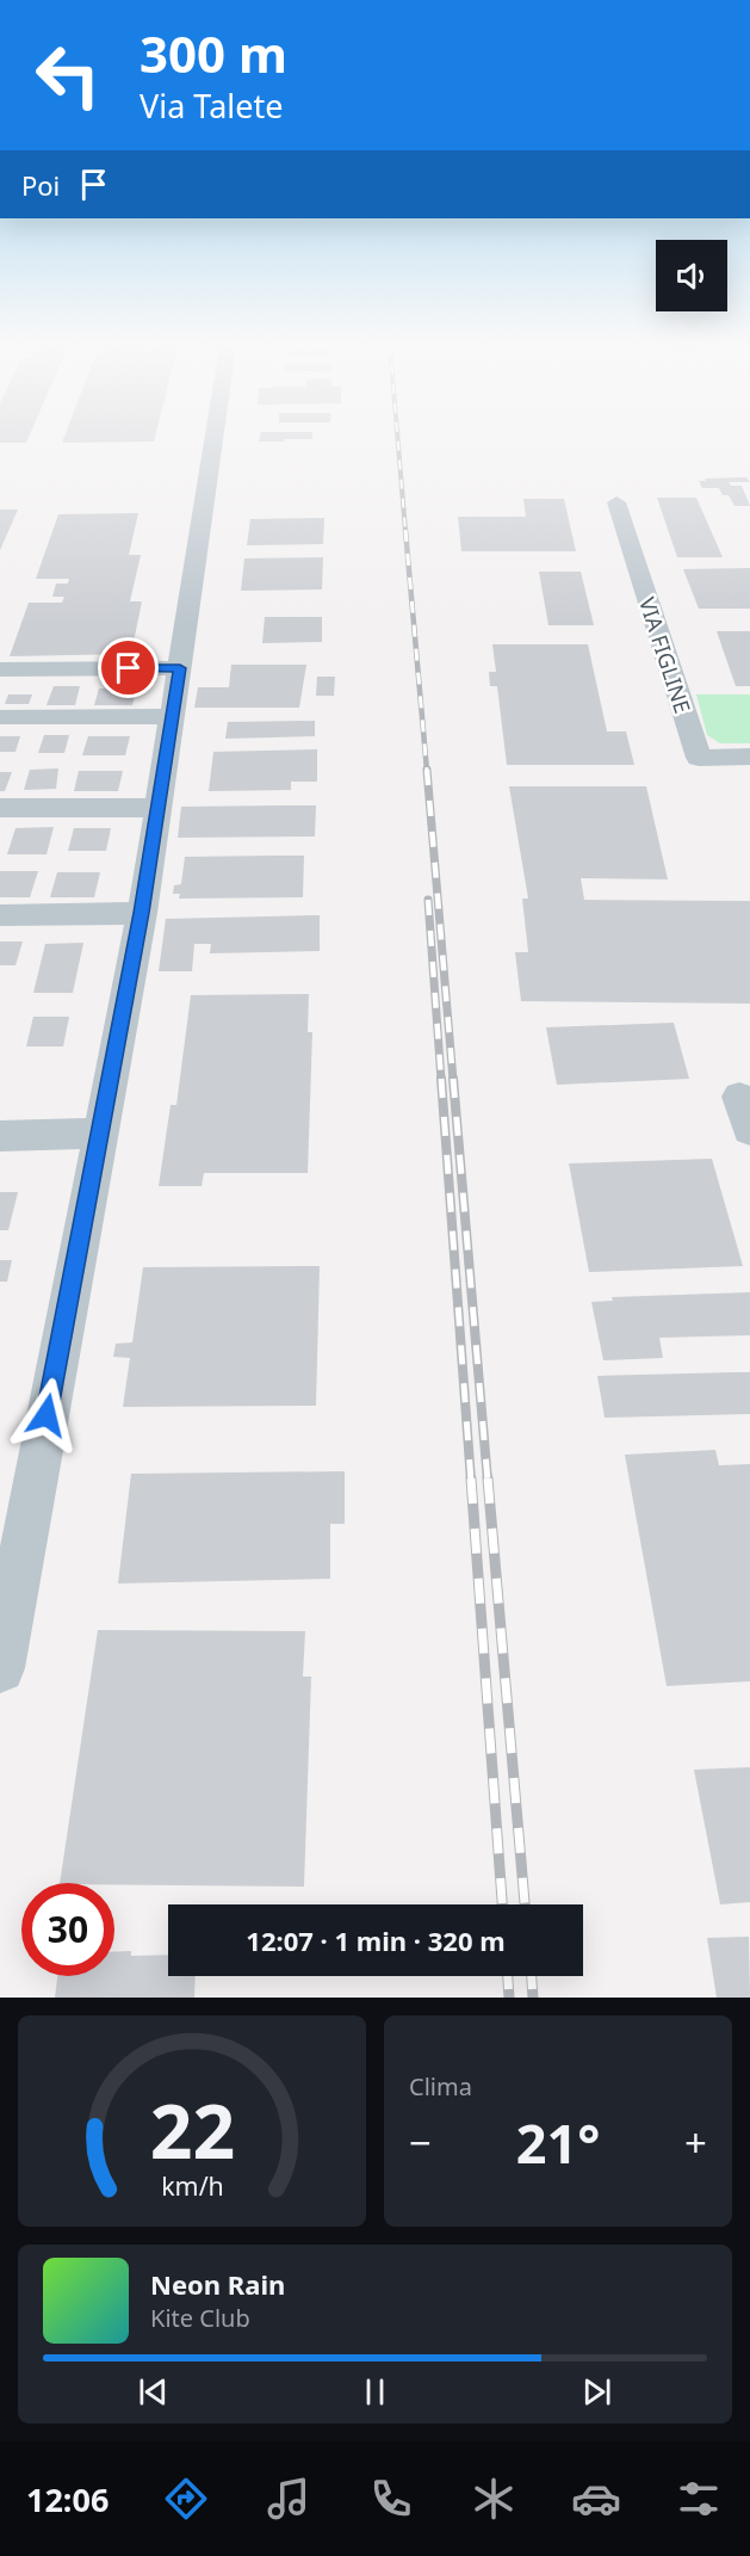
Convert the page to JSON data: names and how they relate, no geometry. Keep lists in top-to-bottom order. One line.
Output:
{"streets":{"street":["VIA FIGLINE"]},"page":{"turn":["300 m","Via Talete"],"then":"Poi","limit":"30","trip":"12:07 · 1 min · 320 m","tile":"Clima","heat":["−","21°","+"],"song":["Neon Rain","Kite Club"],"tabs":"12:06","gauge":["22","km/h"]}}
